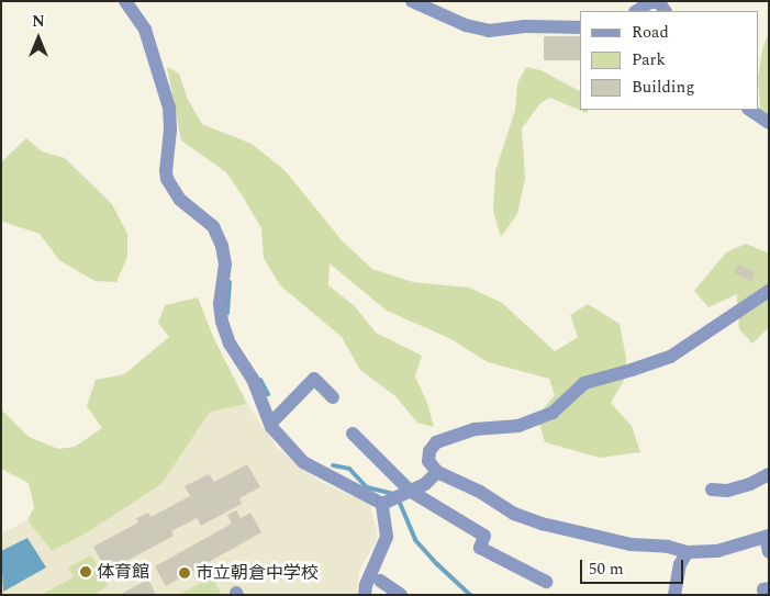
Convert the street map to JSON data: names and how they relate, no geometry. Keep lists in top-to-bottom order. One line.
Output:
{"places":["体育館","市立朝倉中学校"],"legend":["Road","Park","Building"],"scale_bar":"50 m","north":"top"}
